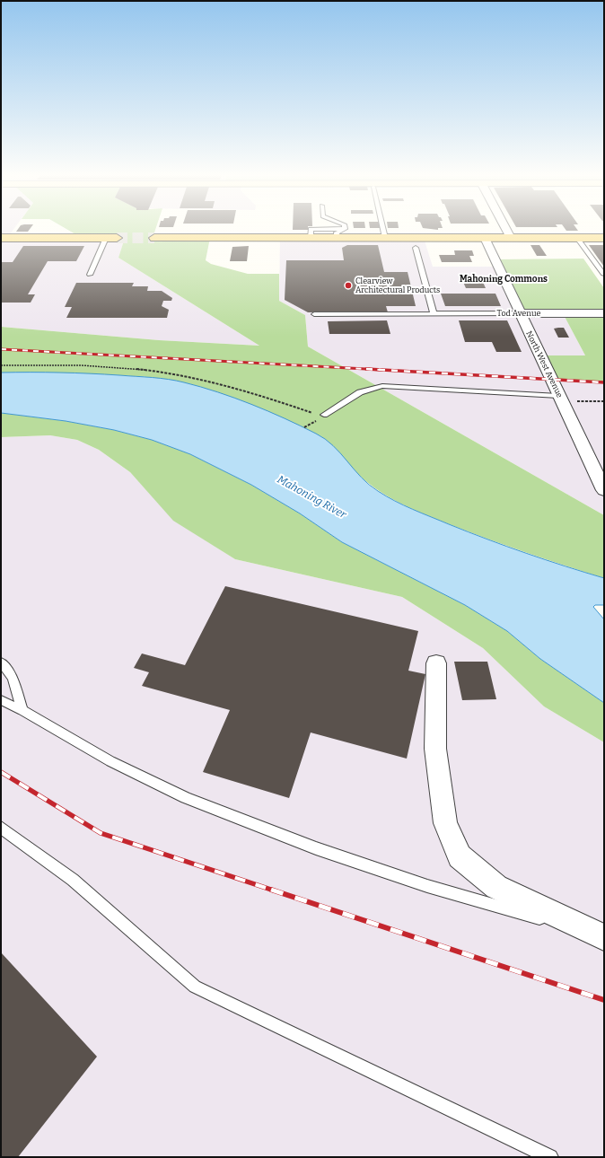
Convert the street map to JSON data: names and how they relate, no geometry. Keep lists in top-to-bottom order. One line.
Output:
{"streets":{"street":["Tod Avenue","North West Avenue"]},"crossings":[["Tod Avenue","North West Avenue"]],"districts":["Mahoning Commons"],"water":["Mahoning River"],"places":["Clearview Architectural Products"]}
